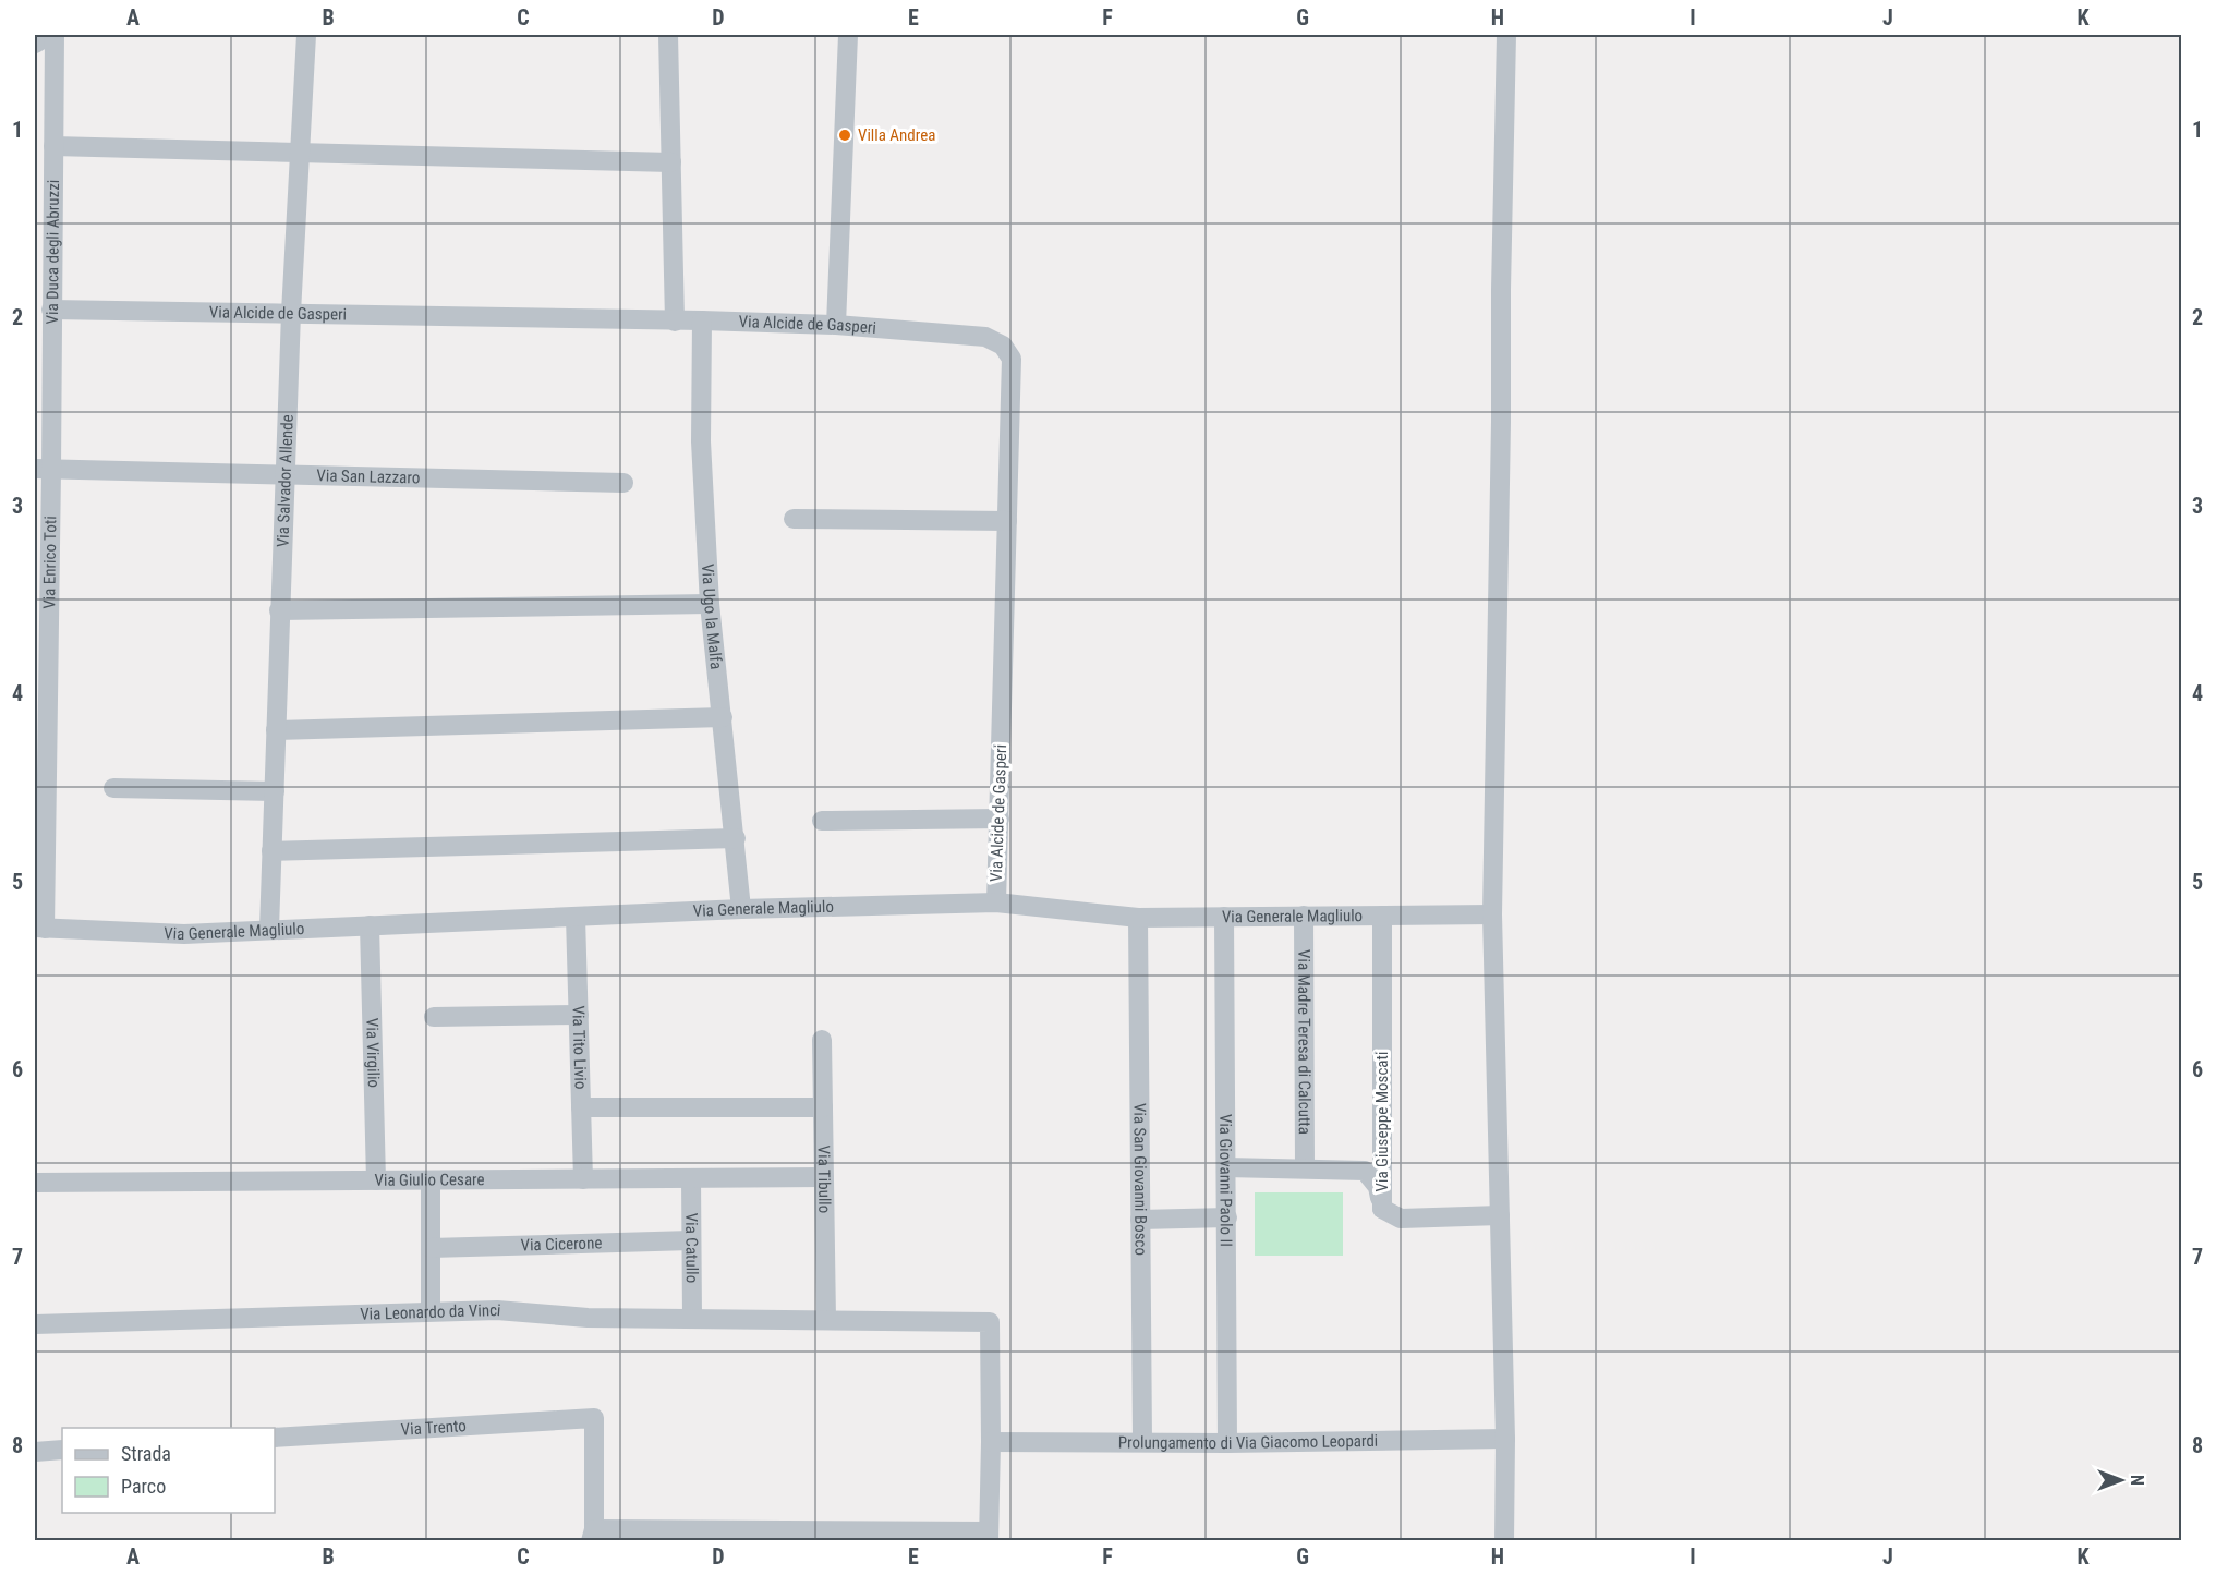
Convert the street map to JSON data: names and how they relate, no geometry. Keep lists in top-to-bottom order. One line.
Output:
{"streets":{"street":["Via Duca degli Abruzzi","Via Alcide de Gasperi","Via San Lazzaro","Via Salvador Allende","Via Enrico Toti","Via Ugo la Malfa","Via Generale Magliulo","Via Madre Teresa di Calcutta","Via Tito Livio","Via Virgilio","Via Giuseppe Moscati","Via Tibullo","Via San Giovanni Bosco","Via Giulio Cesare","Via Giovanni Paolo II","Via Cicerone","Via Catullo","Via Leonardo da Vinci","Via Trento","Prolungamento di Via Giacomo Leopardi"]},"crossings":[["Via Duca degli Abruzzi","Via Alcide de Gasperi"],["Via Duca degli Abruzzi","Via San Lazzaro"],["Via Duca degli Abruzzi","Via Enrico Toti"],["Via Alcide de Gasperi","Via Salvador Allende"],["Via Alcide de Gasperi","Via Ugo la Malfa"],["Via Alcide de Gasperi","Via Generale Magliulo"],["Via San Lazzaro","Via Salvador Allende"],["Via San Lazzaro","Via Enrico Toti"],["Via Salvador Allende","Via Generale Magliulo"],["Via Enrico Toti","Via Generale Magliulo"],["Via Ugo la Malfa","Via Generale Magliulo"],["Via Generale Magliulo","Via Madre Teresa di Calcutta"],["Via Generale Magliulo","Via Tito Livio"],["Via Generale Magliulo","Via Virgilio"],["Via Generale Magliulo","Via Giuseppe Moscati"],["Via Generale Magliulo","Via San Giovanni Bosco"],["Via Generale Magliulo","Via Giovanni Paolo II"],["Via Tito Livio","Via Giulio Cesare"],["Via Virgilio","Via Giulio Cesare"],["Via Tibullo","Via Giulio Cesare"],["Via Tibullo","Via Leonardo da Vinci"],["Via San Giovanni Bosco","Prolungamento di Via Giacomo Leopardi"],["Via Giulio Cesare","Via Catullo"],["Via Giovanni Paolo II","Prolungamento di Via Giacomo Leopardi"],["Via Cicerone","Via Catullo"],["Via Catullo","Via Leonardo da Vinci"]],"places":["Villa Andrea"],"legend":["Strada","Parco"],"north":"right","grid":{"columns":["A","B","C","D","E","F","G","H","I","J","K"],"rows":["1","2","3","4","5","6","7","8"]}}
